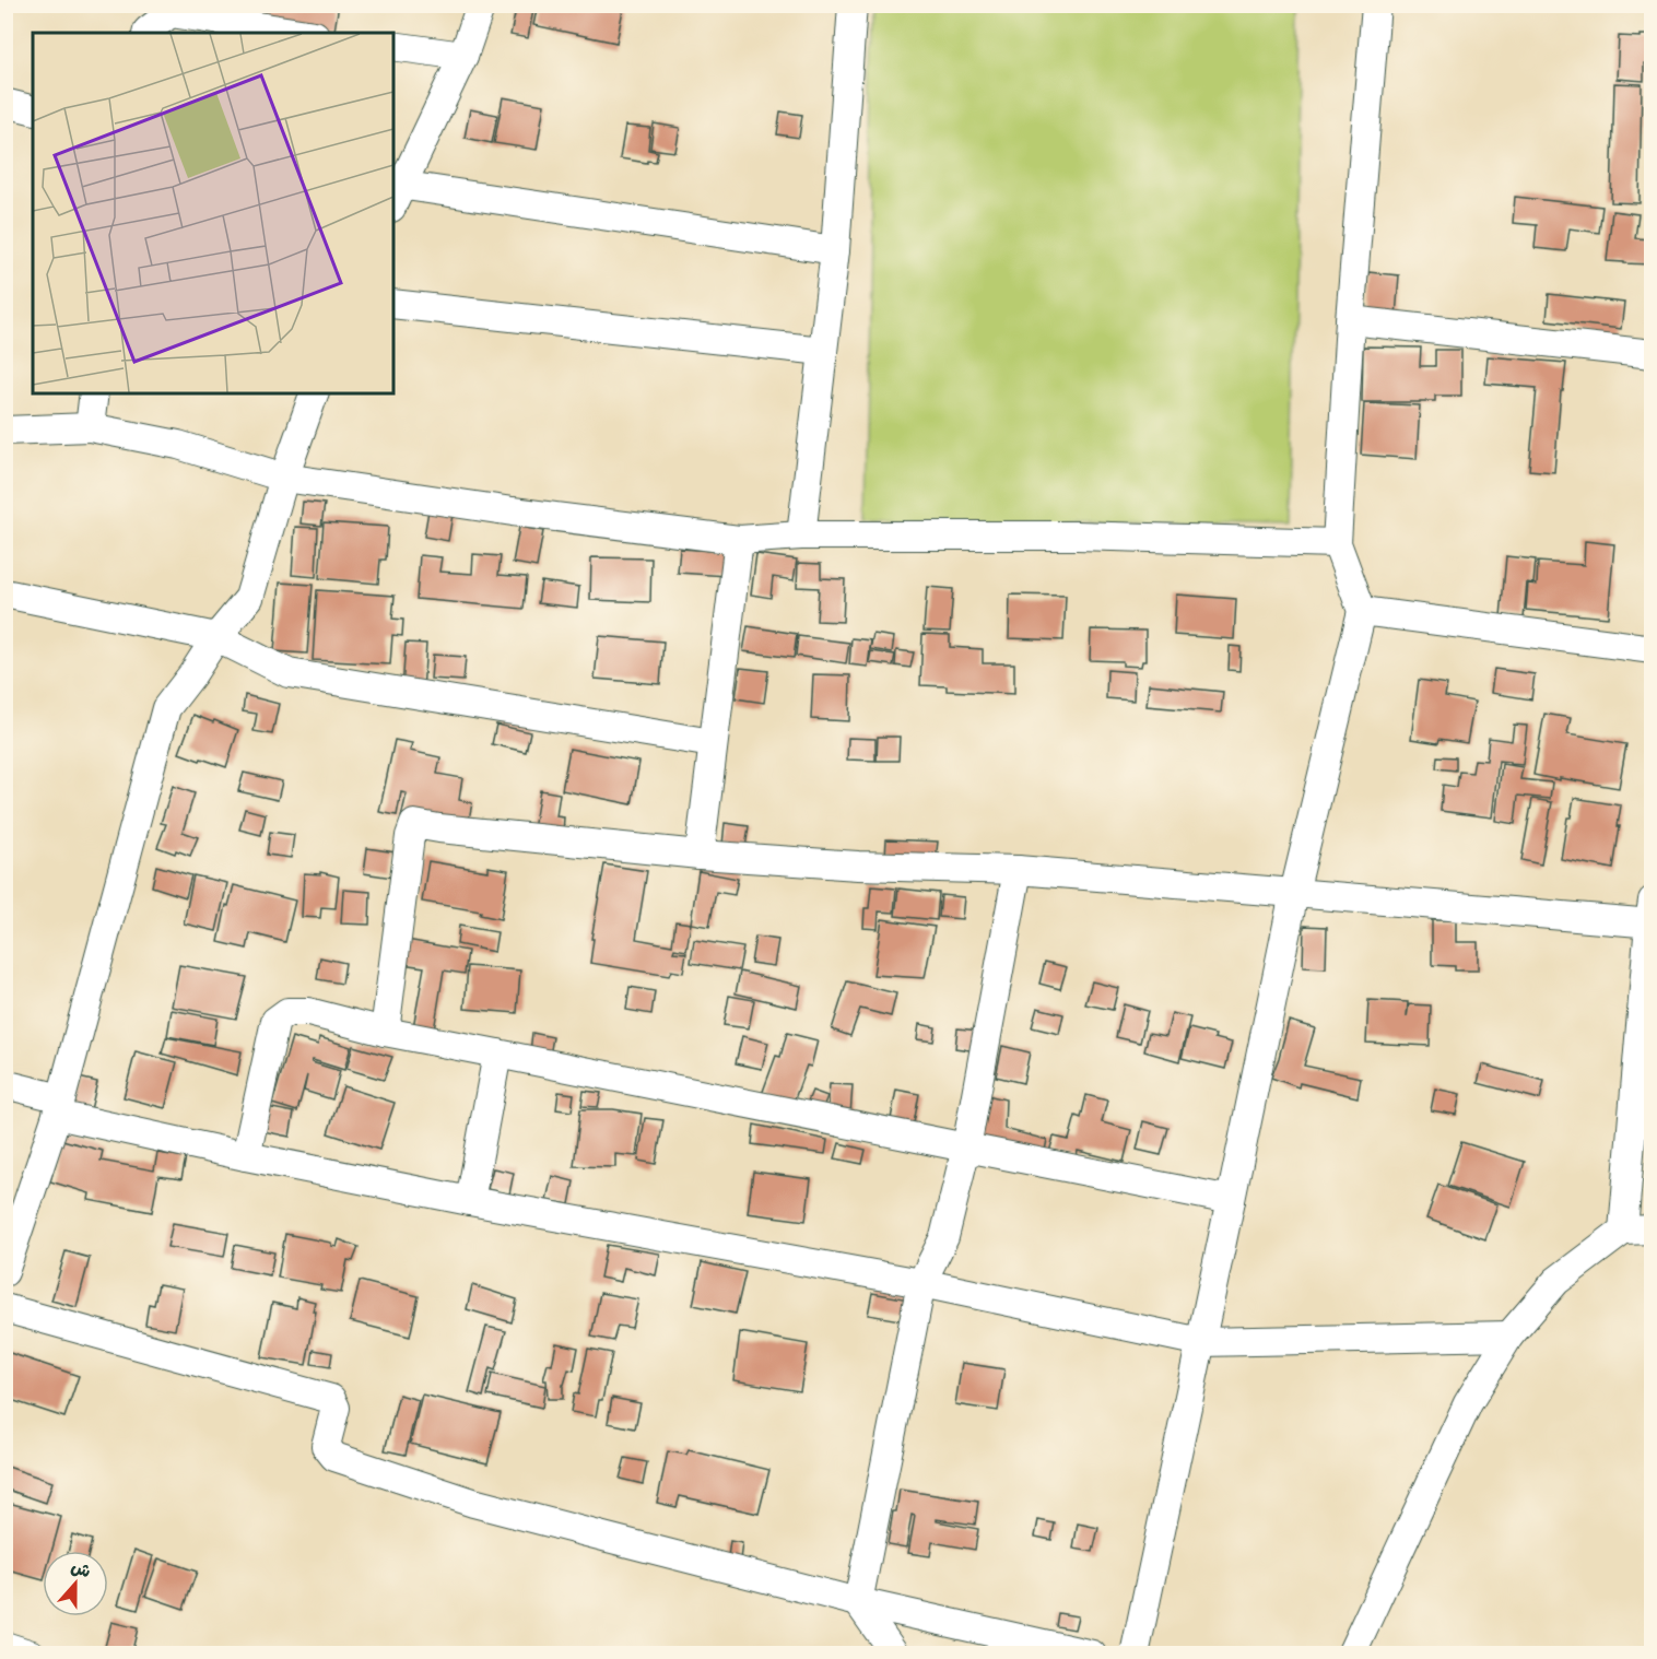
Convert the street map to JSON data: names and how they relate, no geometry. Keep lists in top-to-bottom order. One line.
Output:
{"north":"top"}
